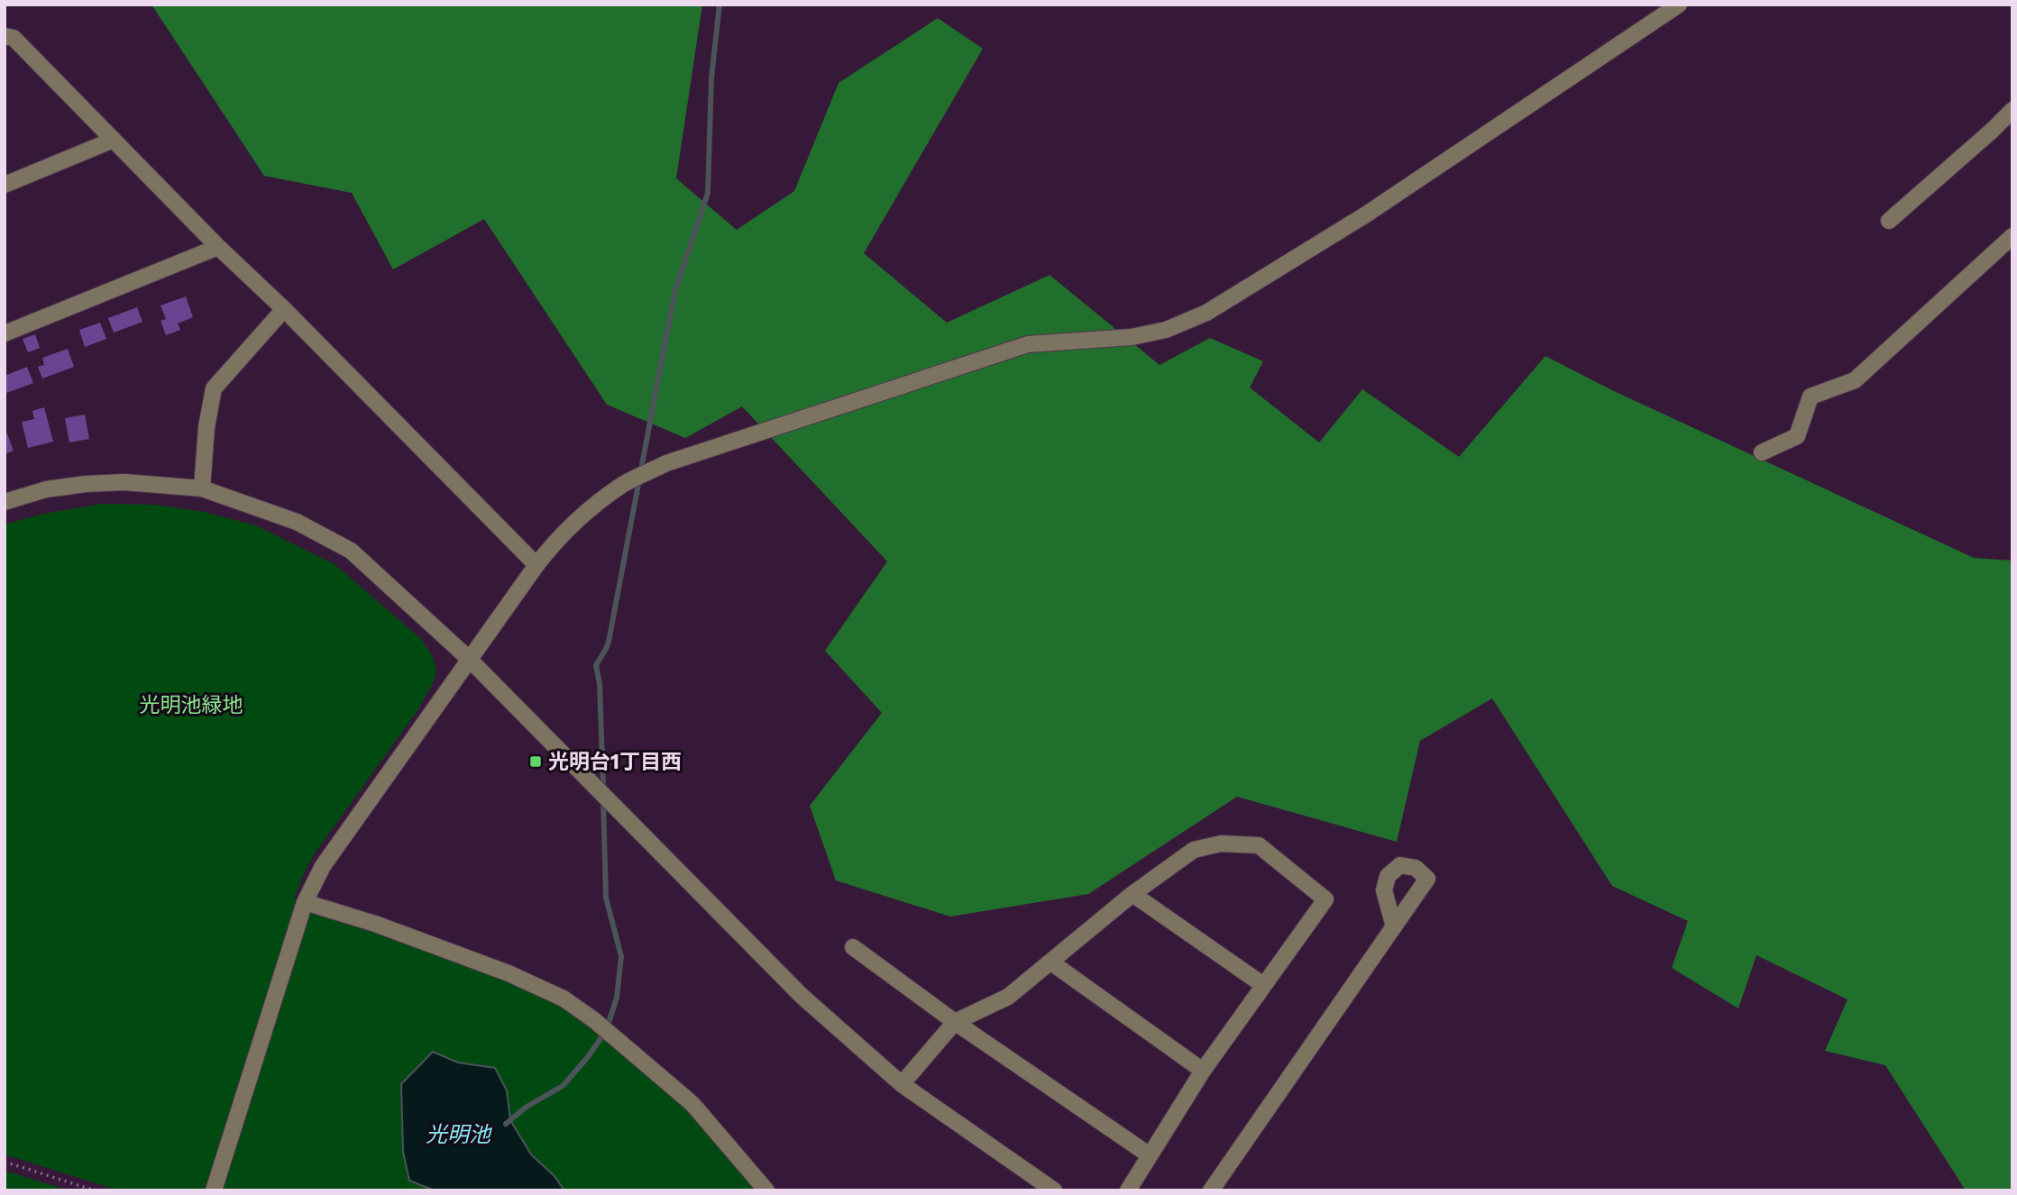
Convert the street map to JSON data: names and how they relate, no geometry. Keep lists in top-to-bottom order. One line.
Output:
{"water":["光明池"],"parks":["光明池緑地"],"places":{"transit":["光明台1丁目西"]}}
